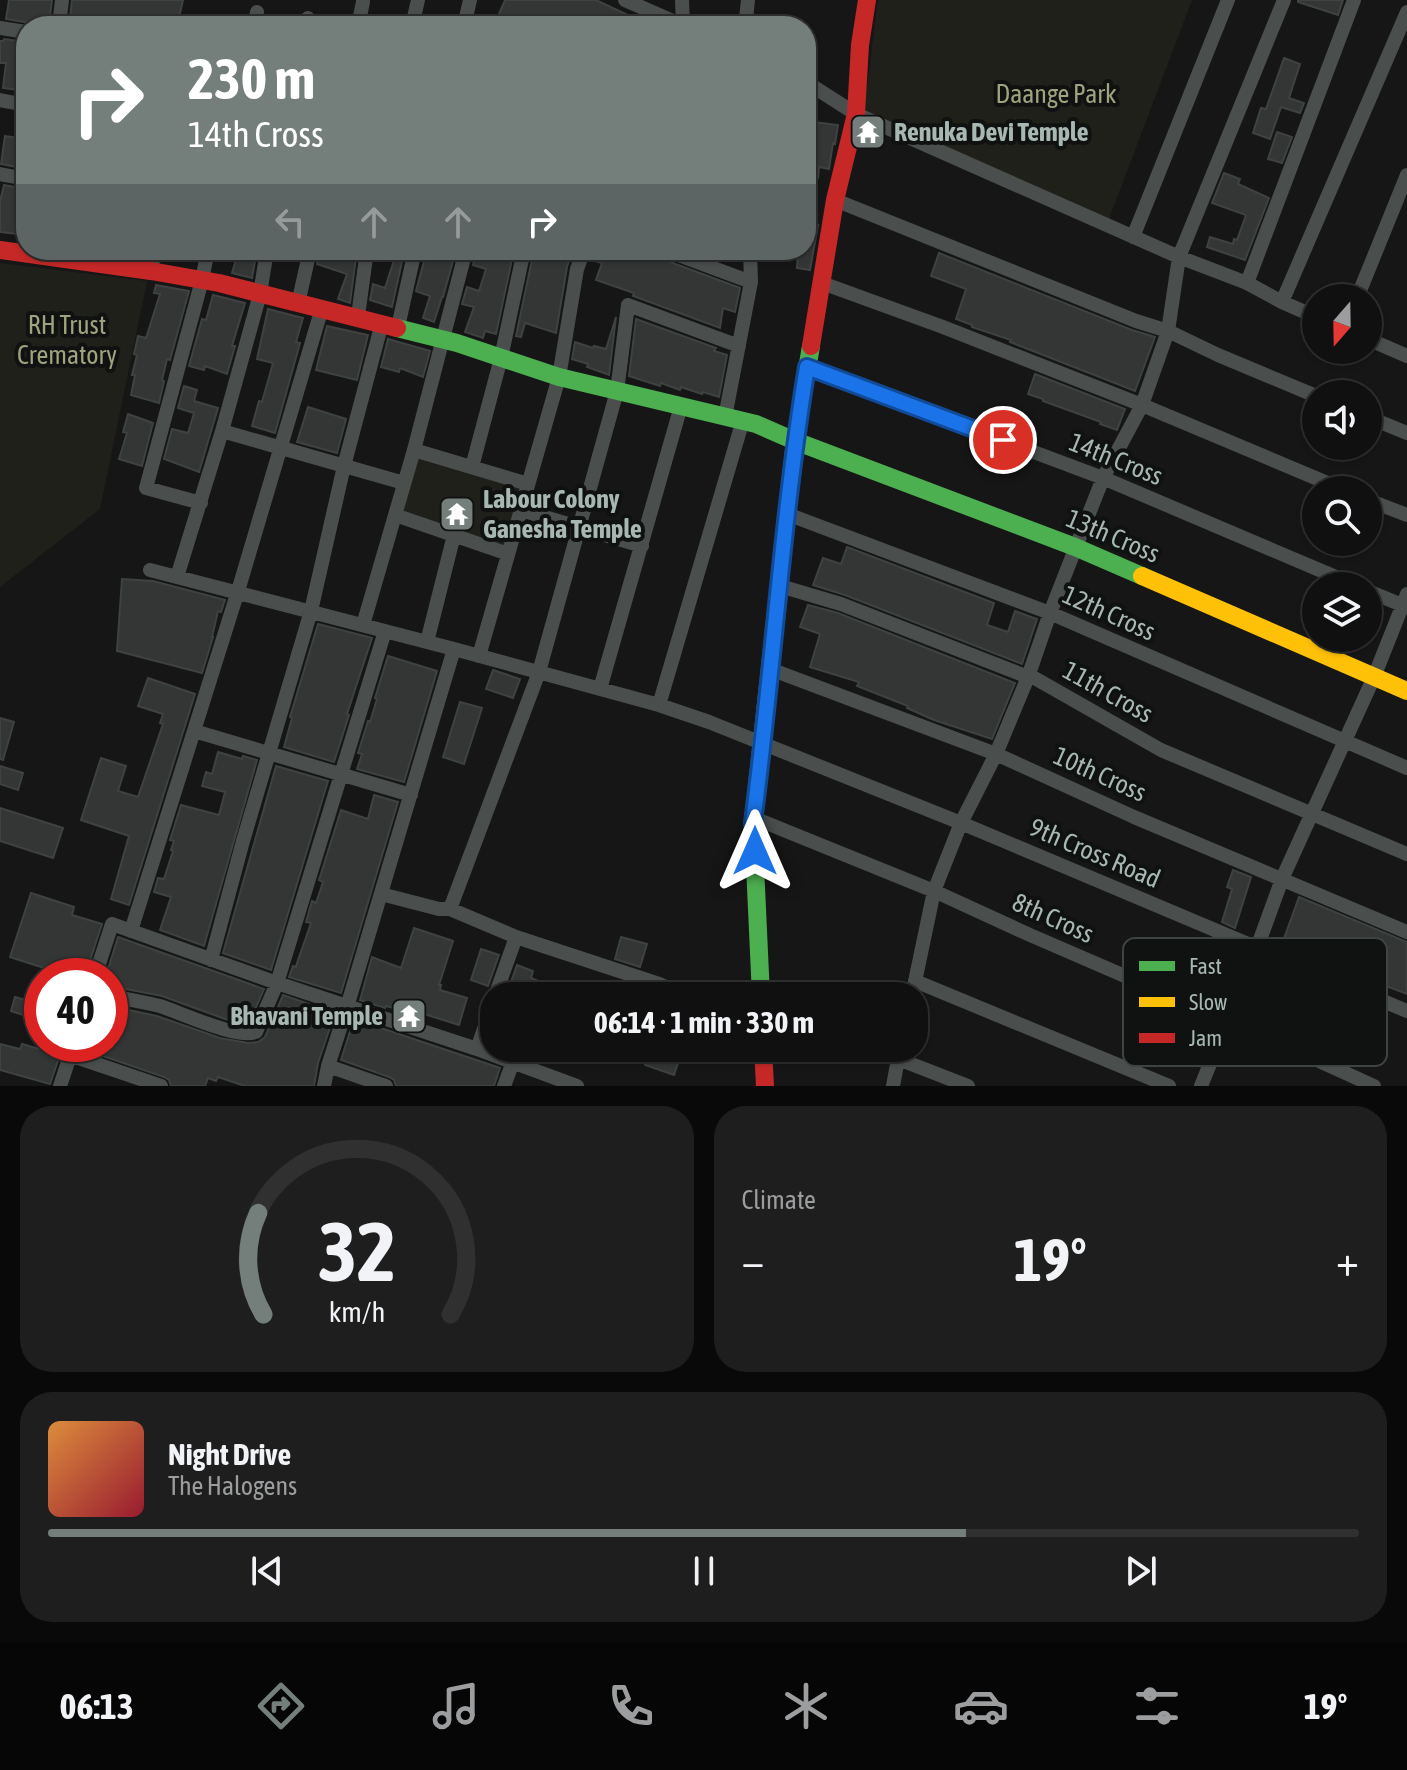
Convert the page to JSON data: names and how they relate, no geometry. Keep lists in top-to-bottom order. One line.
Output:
{"streets":{"street":["14th Cross","13th Cross","12th Cross","11th Cross","10th Cross","9th Cross Road","8th Cross"]},"parks":["Daange Park","RH Trust Crematory"],"places":{"temple":["Renuka Devi Temple","Labour Colony Ganesha Temple","Bhavani Temple"]},"legend":["Fast","Slow","Jam"],"north":"bottom","page":{"turn":["230 m","14th Cross"],"limit":"40","trip":"06:14 · 1 min · 330 m","tile":"Climate","heat":["−","19°","+"],"song":["Night Drive","The Halogens"],"tabs":["06:13","19°"],"gauge":["32","km/h"]}}
